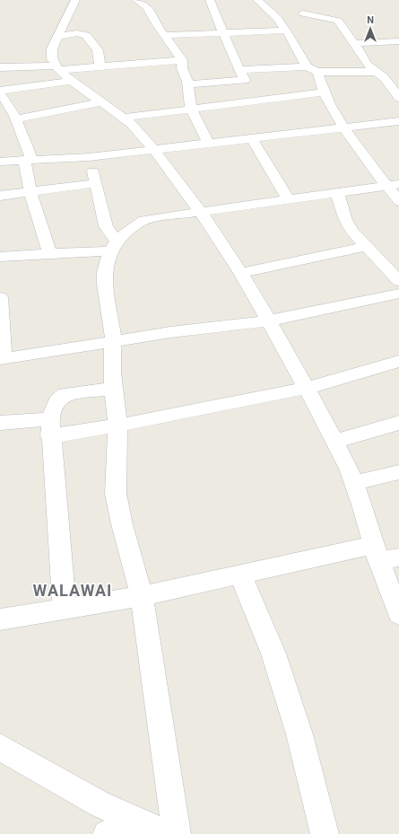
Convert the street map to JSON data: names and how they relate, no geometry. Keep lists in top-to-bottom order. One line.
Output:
{"districts":["WALAWAI"],"north":"top"}
